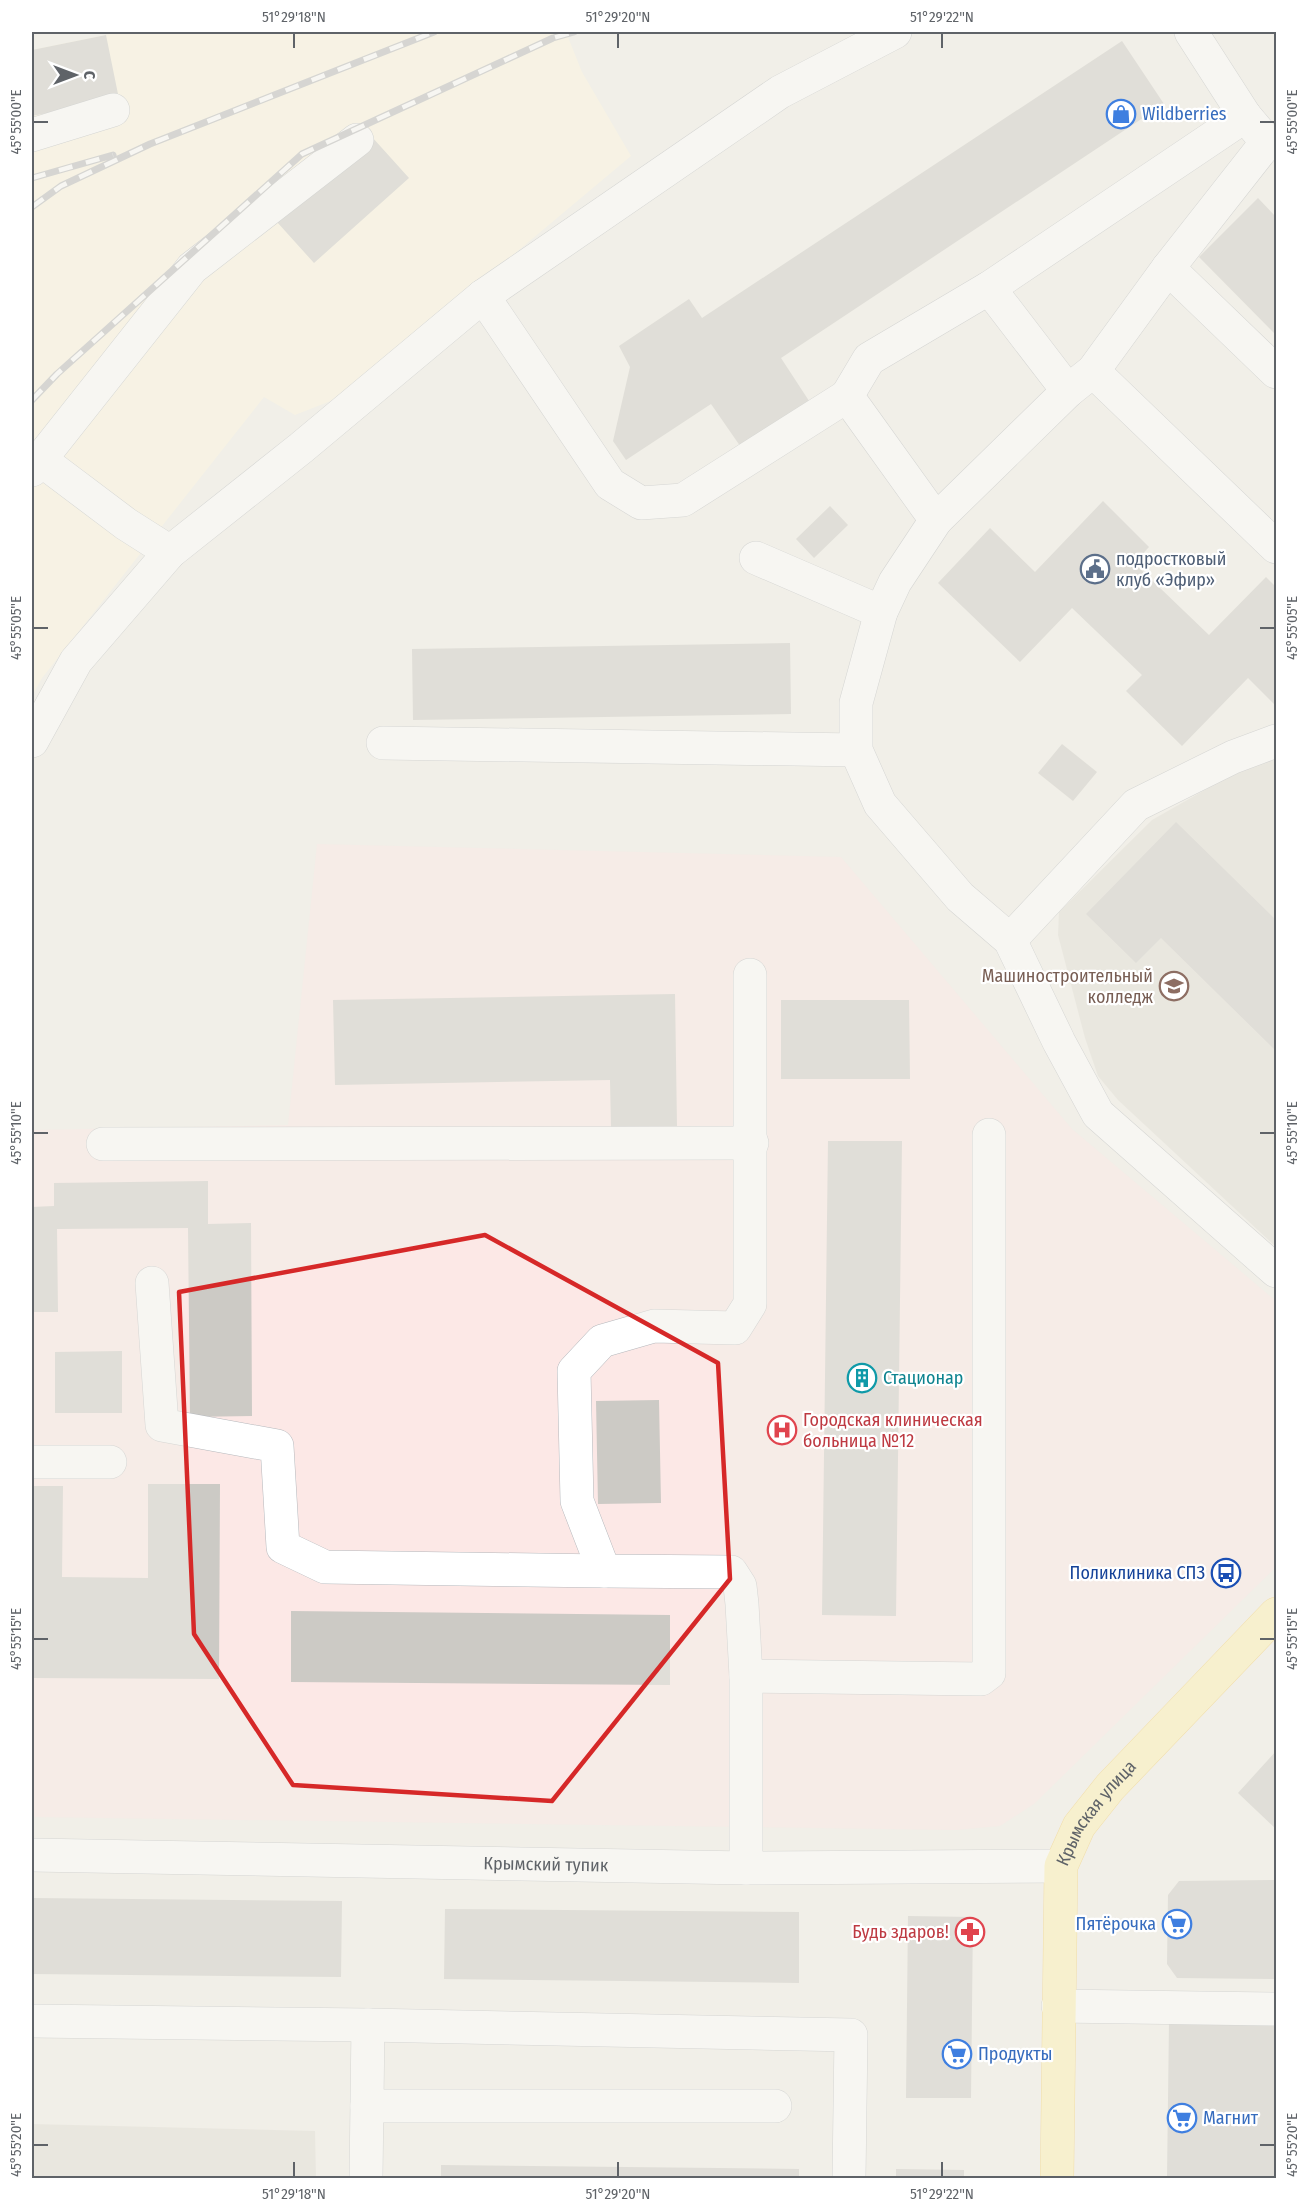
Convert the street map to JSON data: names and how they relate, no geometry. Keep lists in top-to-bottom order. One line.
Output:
{"streets":{"main road":["Крымская улица"],"street":["Крымский тупик"]},"crossings":[["Крымская улица","Крымский тупик"]],"places":{"shop":["Wildberries"],"public building":["подростковый клуб «Эфир»"],"school or university":["Машиностроительный колледж"],"building":["Стационар"],"hospital":["Городская клиническая больница №12"],"bus stop":["Поликлиника СПЗ"],"supermarket":["Пятёрочка","Продукты","Магнит"],"pharmacy":["Будь здаров!"]},"north":"right","coordinates":["51°29'18\"N","51°29'20\"N","51°29'22\"N","45°55'00\"E","45°55'05\"E","45°55'10\"E","45°55'15\"E","45°55'20\"E"]}
